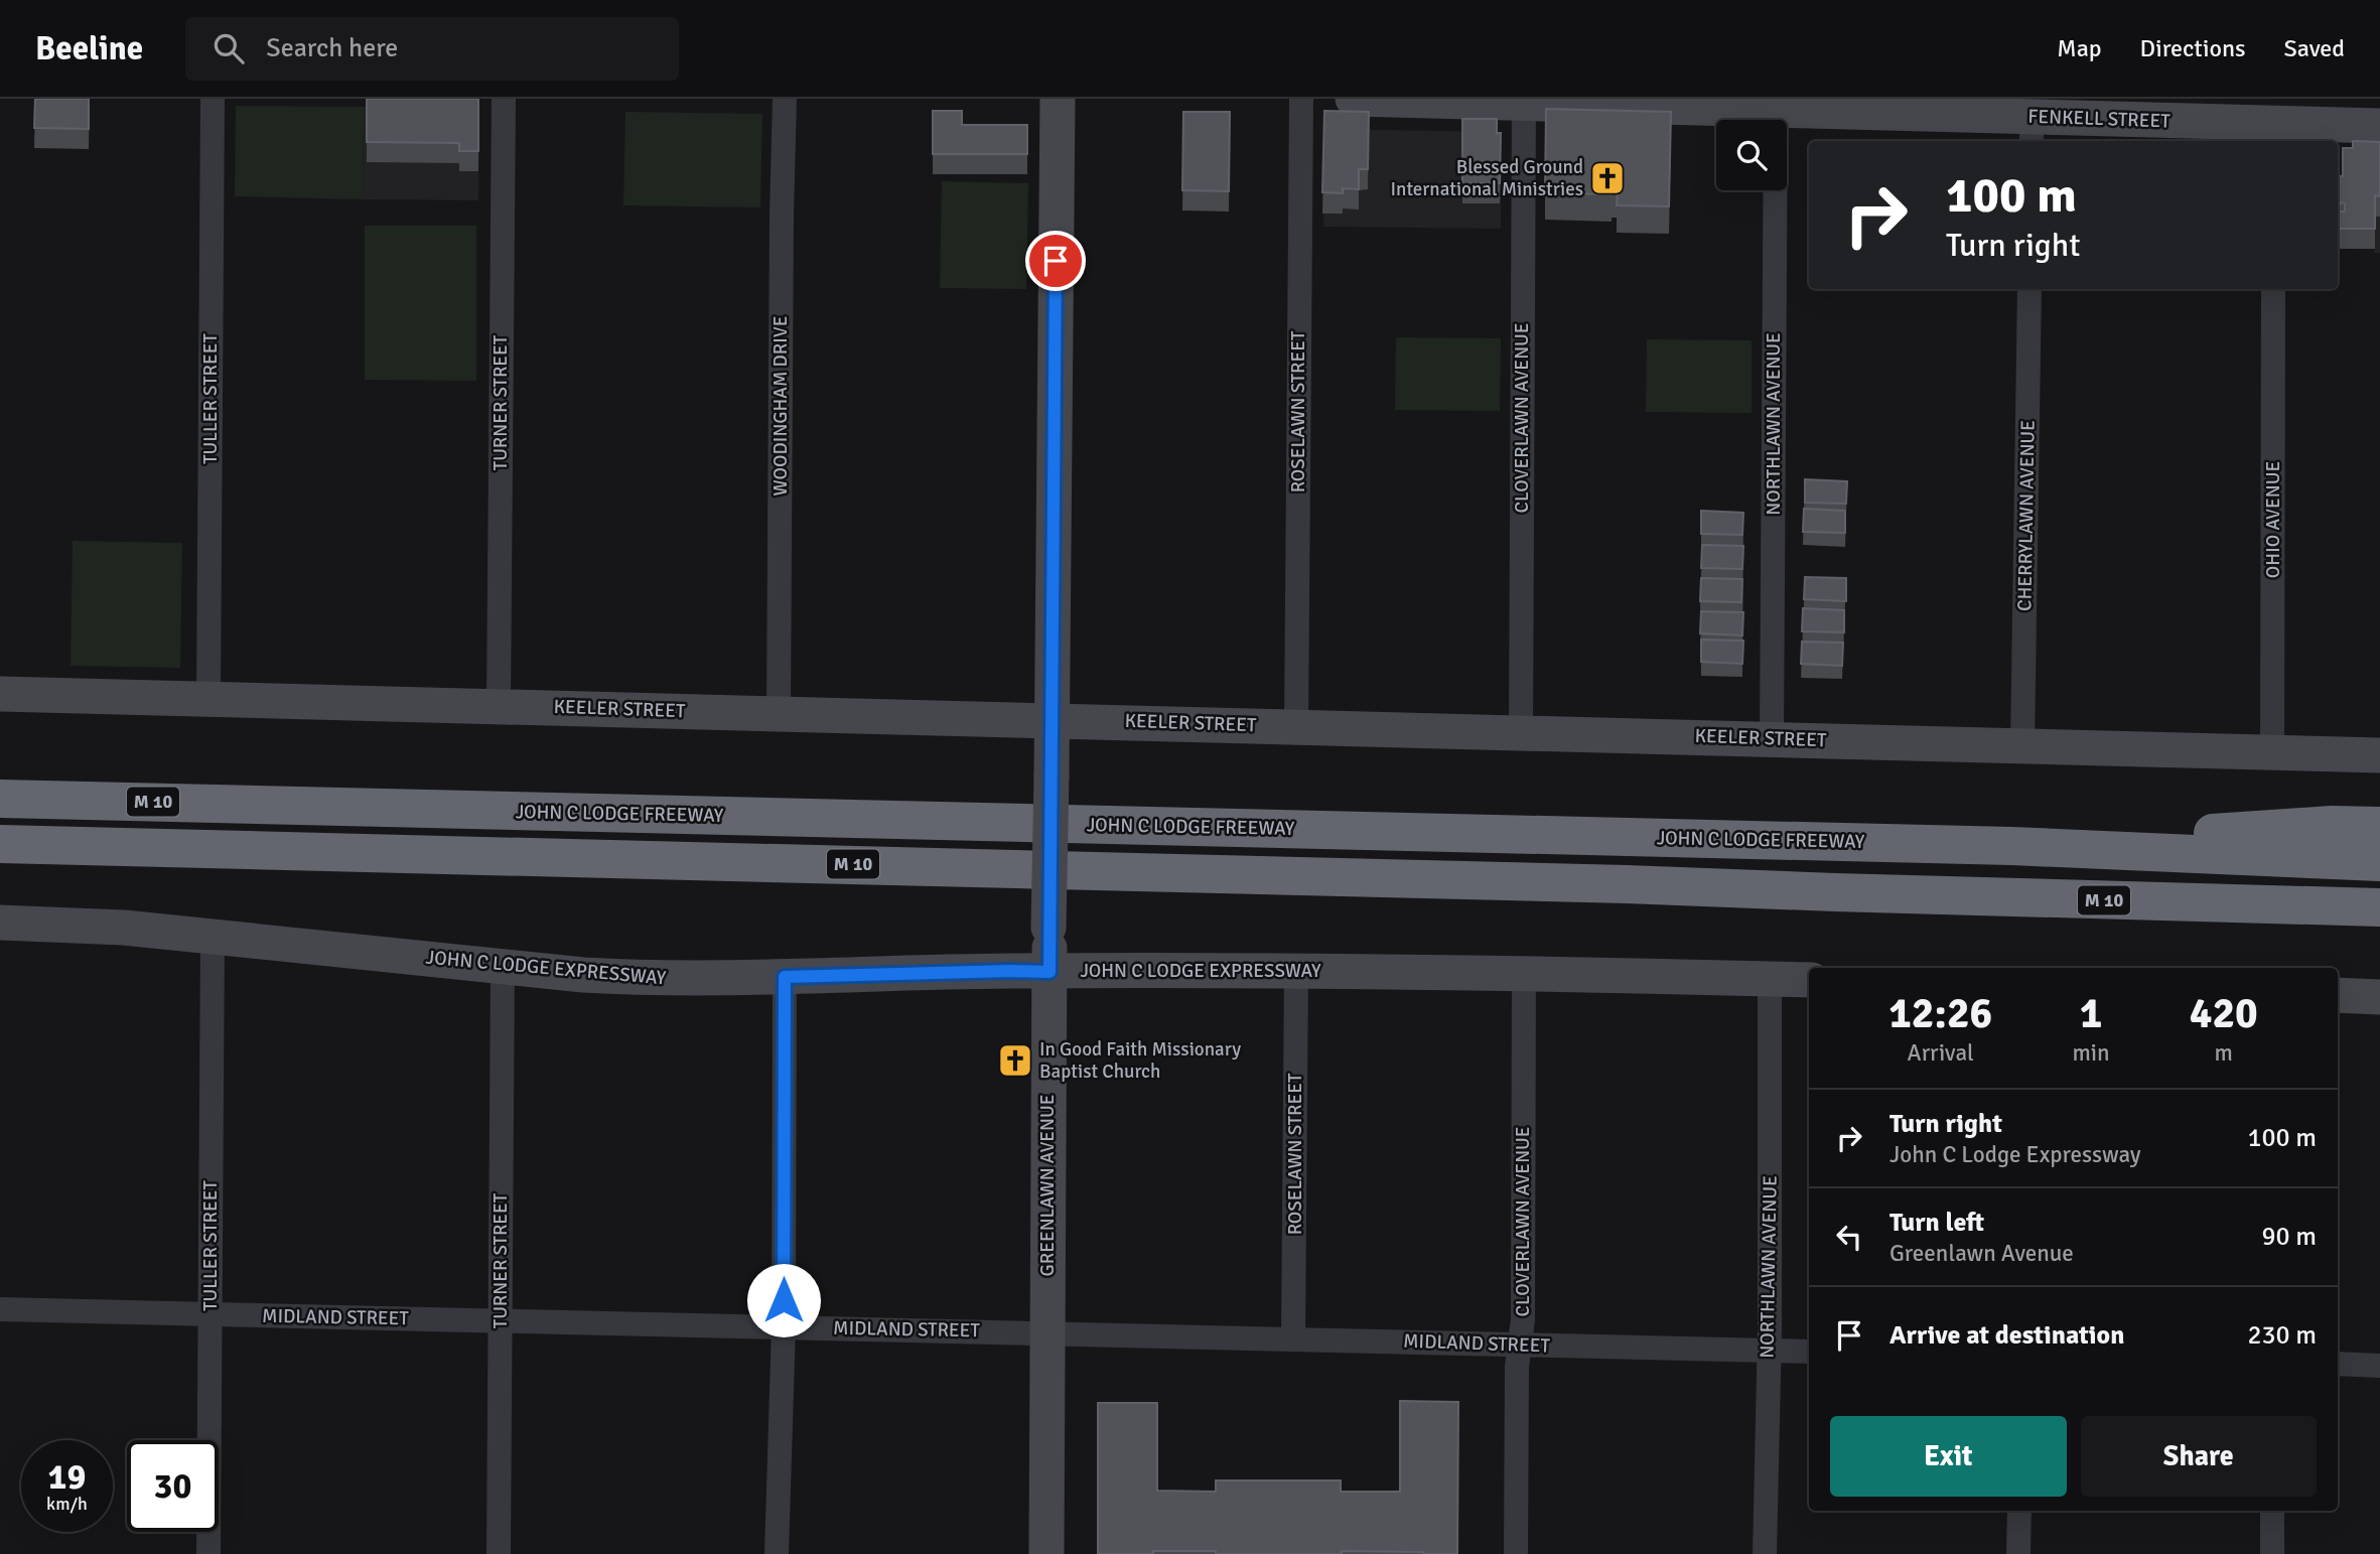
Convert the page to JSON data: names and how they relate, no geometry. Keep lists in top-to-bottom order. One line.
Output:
{"streets":{"highway":["M 10","JOHN C LODGE FREEWAY"],"main road":["FENKELL STREET","KEELER STREET","JOHN C LODGE EXPRESSWAY","GREENLAWN AVENUE"],"street":["TULLER STREET","TURNER STREET","WOODINGHAM DRIVE","ROSELAWN STREET","CLOVERLAWN AVENUE","NORTHLAWN AVENUE","CHERRYLAWN AVENUE","OHIO AVENUE","MIDLAND STREET"]},"crossings":[["FENKELL STREET","CLOVERLAWN AVENUE"],["FENKELL STREET","NORTHLAWN AVENUE"],["TULLER STREET","KEELER STREET"],["TULLER STREET","JOHN C LODGE EXPRESSWAY"],["TULLER STREET","MIDLAND STREET"],["TURNER STREET","KEELER STREET"],["TURNER STREET","JOHN C LODGE EXPRESSWAY"],["TURNER STREET","MIDLAND STREET"],["WOODINGHAM DRIVE","KEELER STREET"],["ROSELAWN STREET","KEELER STREET"],["ROSELAWN STREET","JOHN C LODGE EXPRESSWAY"],["ROSELAWN STREET","MIDLAND STREET"],["CLOVERLAWN AVENUE","KEELER STREET"],["CLOVERLAWN AVENUE","JOHN C LODGE EXPRESSWAY"],["CLOVERLAWN AVENUE","MIDLAND STREET"],["NORTHLAWN AVENUE","KEELER STREET"],["NORTHLAWN AVENUE","JOHN C LODGE EXPRESSWAY"],["NORTHLAWN AVENUE","MIDLAND STREET"],["CHERRYLAWN AVENUE","KEELER STREET"],["OHIO AVENUE","KEELER STREET"],["KEELER STREET","GREENLAWN AVENUE"],["JOHN C LODGE EXPRESSWAY","GREENLAWN AVENUE"],["GREENLAWN AVENUE","MIDLAND STREET"]],"places":{"church":["Blessed Ground International Ministries","In Good Faith Missionary Baptist Church"]},"page":{"header":"Beeline","search":"Search here","nav":["Map","Directions","Saved"],"turn":["100 m","Turn right"],"eta":["12:26","Arrival","1","min","420","m"],"list":[{"name":"Turn right","note":"John C Lodge Expressway","value":"100 m"},{"name":"Turn left","note":"Greenlawn Avenue","value":"90 m"},{"name":"Arrive at destination","value":"230 m"}],"buttons":["Exit","Share"],"speed":"19 km/h","limit":"30"}}
